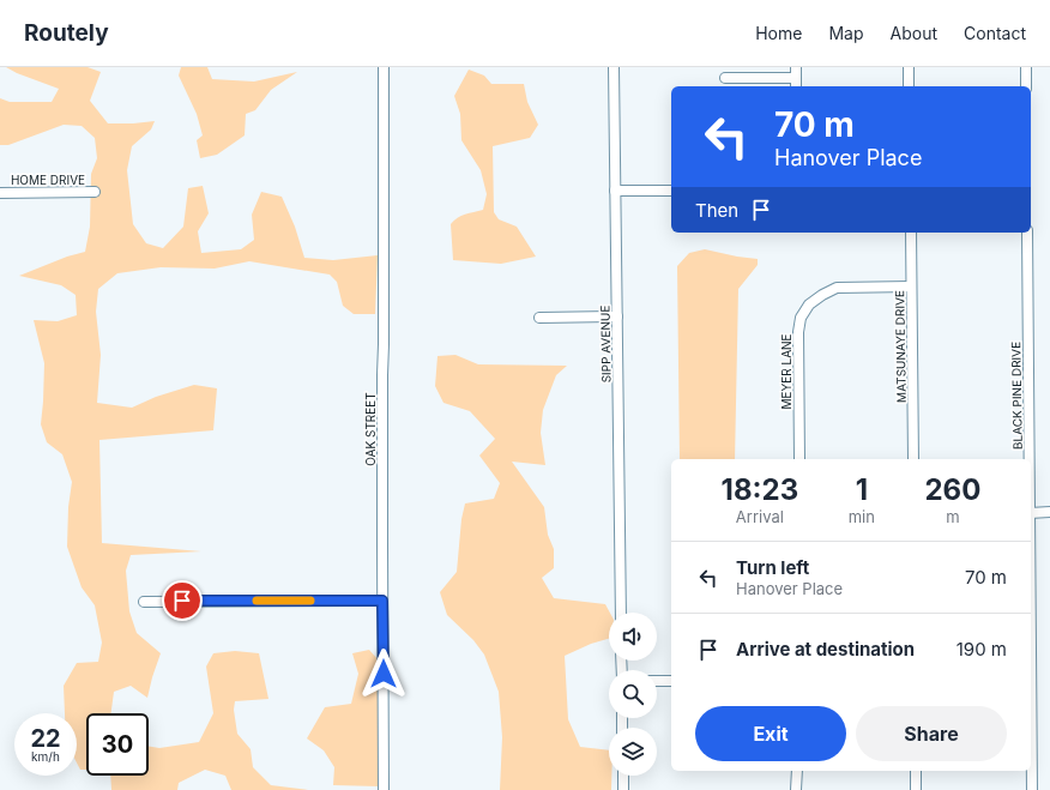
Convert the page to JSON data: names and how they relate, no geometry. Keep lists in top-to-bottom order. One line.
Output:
{"streets":{"street":["HOME DRIVE","SIPP AVENUE","MATSUNAYE DRIVE","MEYER LANE","BLACK PINE DRIVE","OAK STREET"]},"crossings":[["MATSUNAYE DRIVE","MEYER LANE"]],"page":{"header":"Routely","nav":["Home","Map","About","Contact"],"turn":["70 m","Hanover Place"],"then":"Then","eta":["18:23","Arrival","1","min","260","m"],"list":[{"name":"Turn left","note":"Hanover Place","value":"70 m"},{"name":"Arrive at destination","value":"190 m"}],"buttons":["Exit","Share"],"speed":"22 km/h","limit":"30"}}
